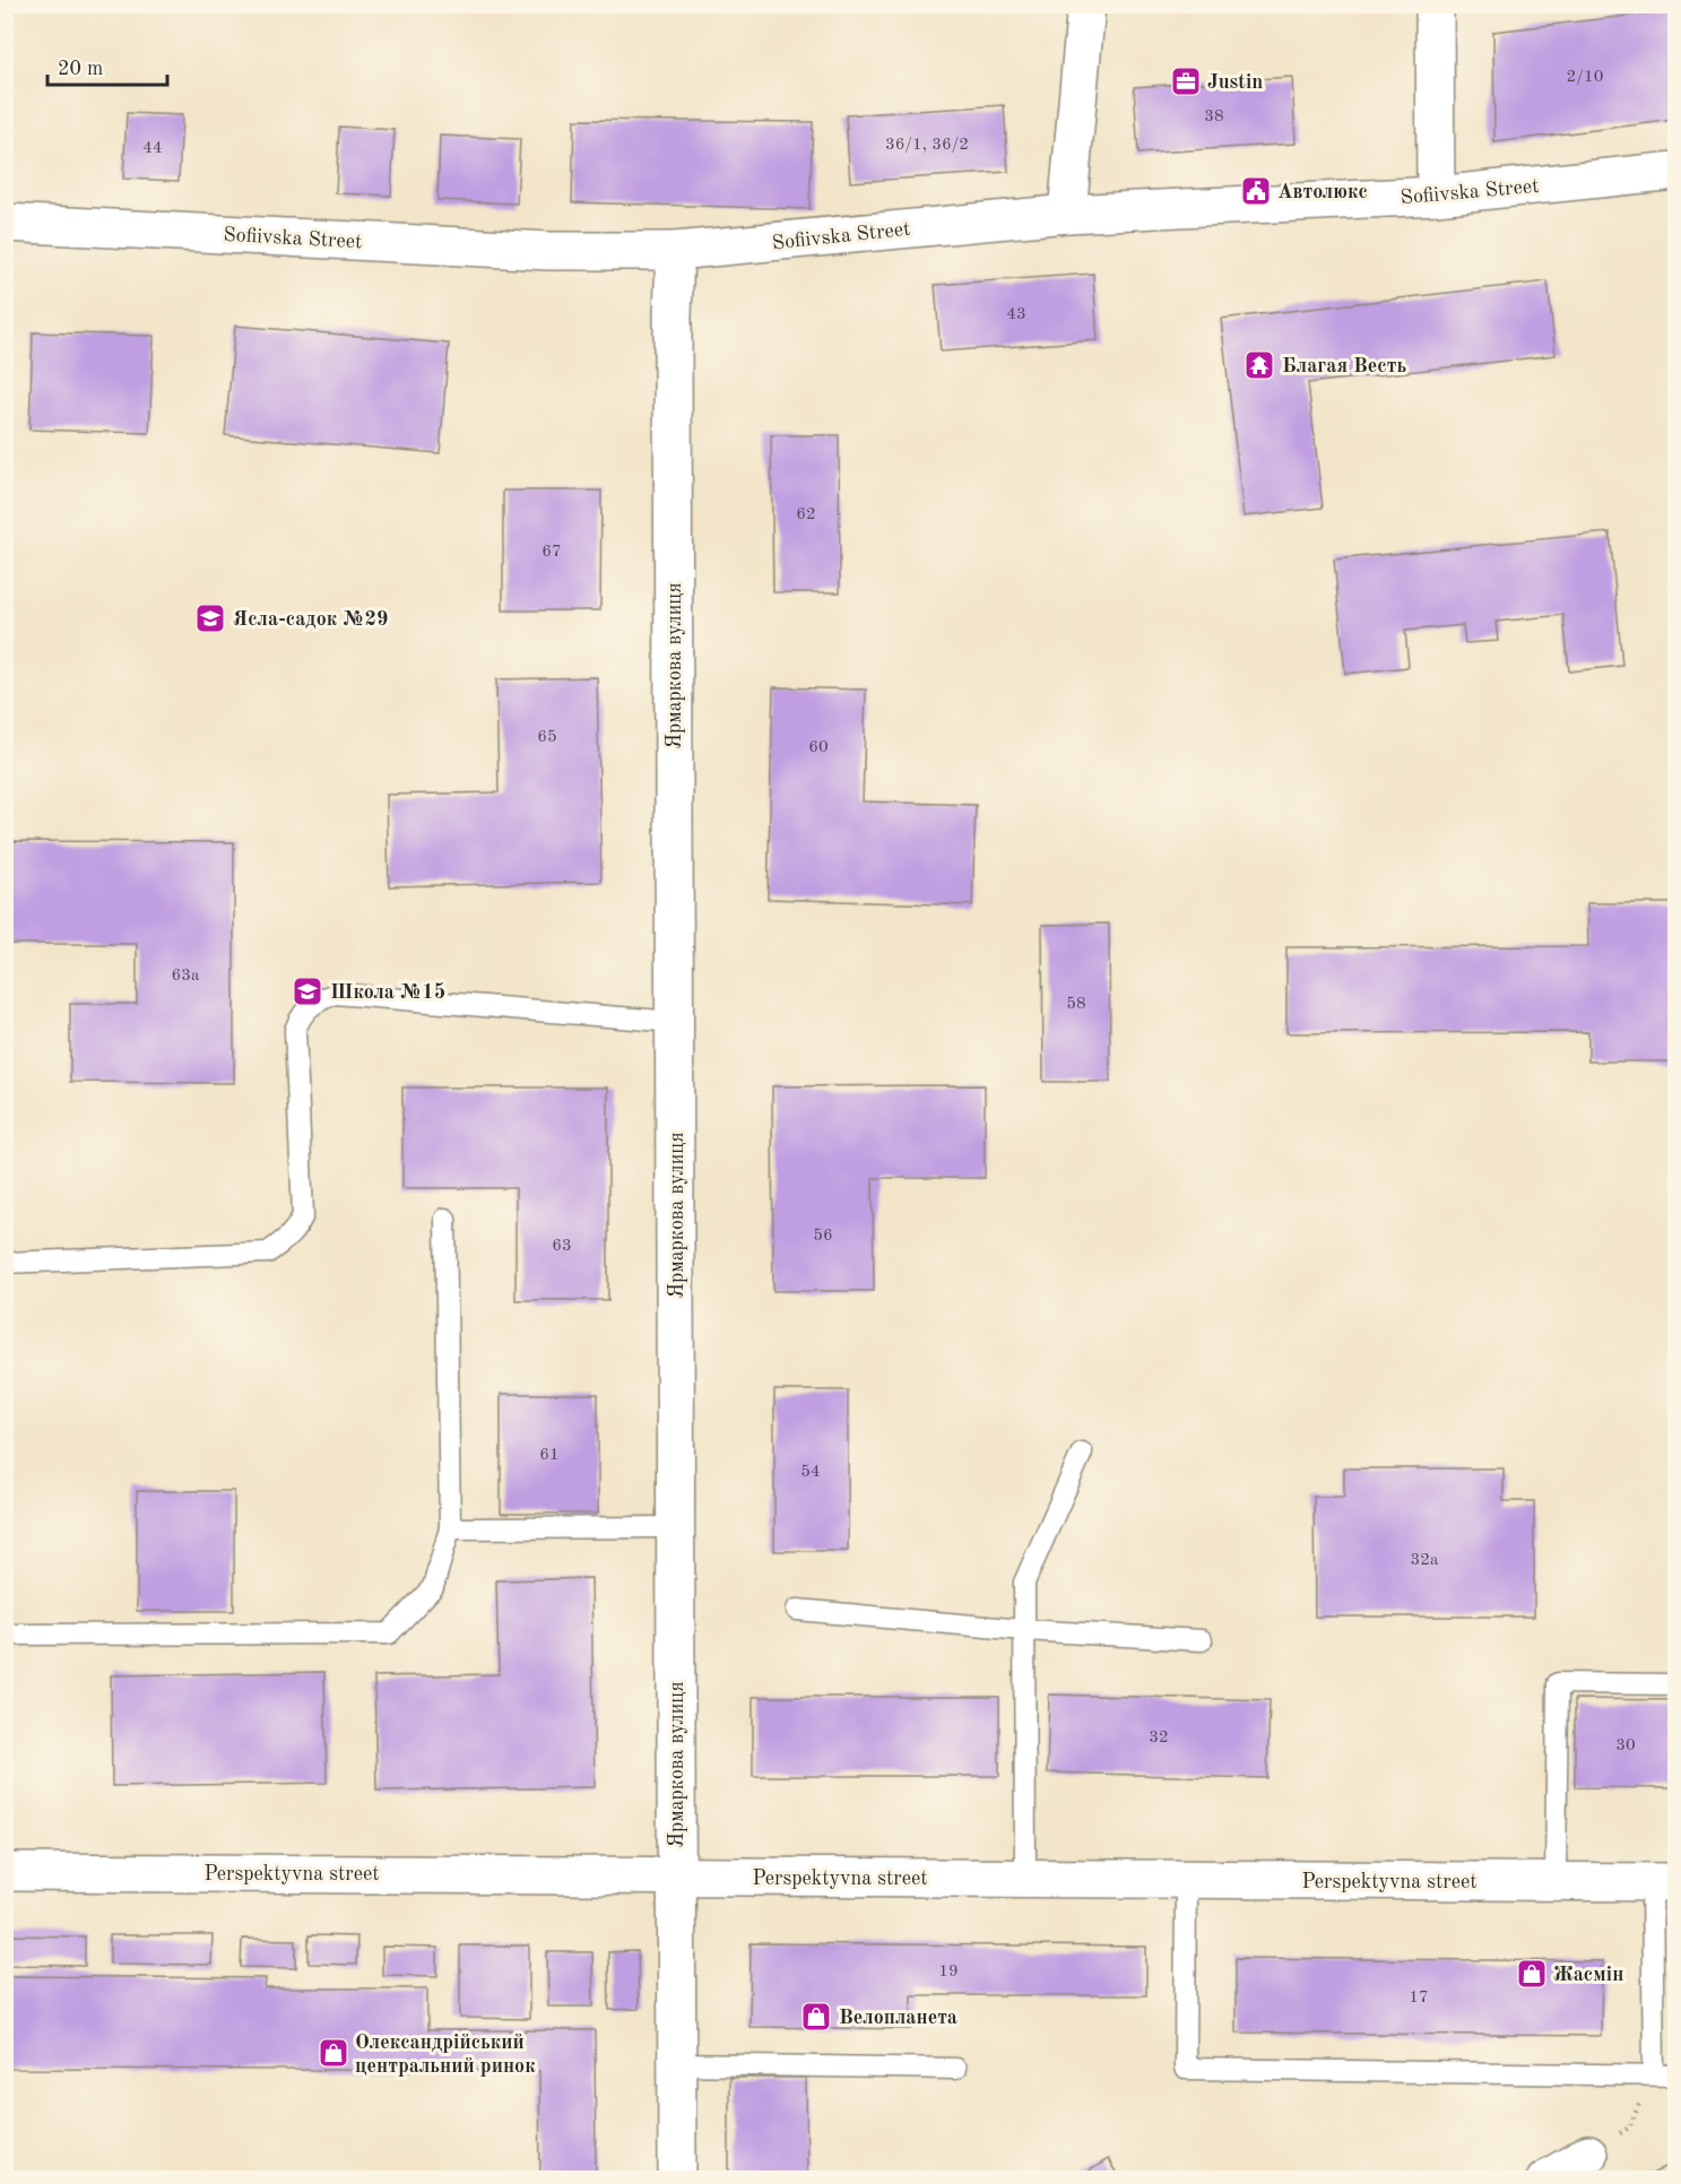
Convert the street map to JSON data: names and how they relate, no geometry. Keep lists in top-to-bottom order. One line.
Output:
{"streets":{"street":["Sofiivska Street","Ярмаркова вулиця","Perspektyvna street"]},"crossings":[["Sofiivska Street","Ярмаркова вулиця"],["Ярмаркова вулиця","Perspektyvna street"]],"places":{"office":["Justin"],"public building":["Автолюкс"],"temple":["Благая Весть"],"school or university":["Ясла-садок №29","Школа №15"],"shop":["Жасмін","Велопланета","Олександрійський центральний ринок"]},"house_numbers":["2/10","38","36/1, 36/2","44","43","62","67","65","60","63а","58","56","63","61","54","32а","32","30","19","17"],"scale_bar":"20 m"}
